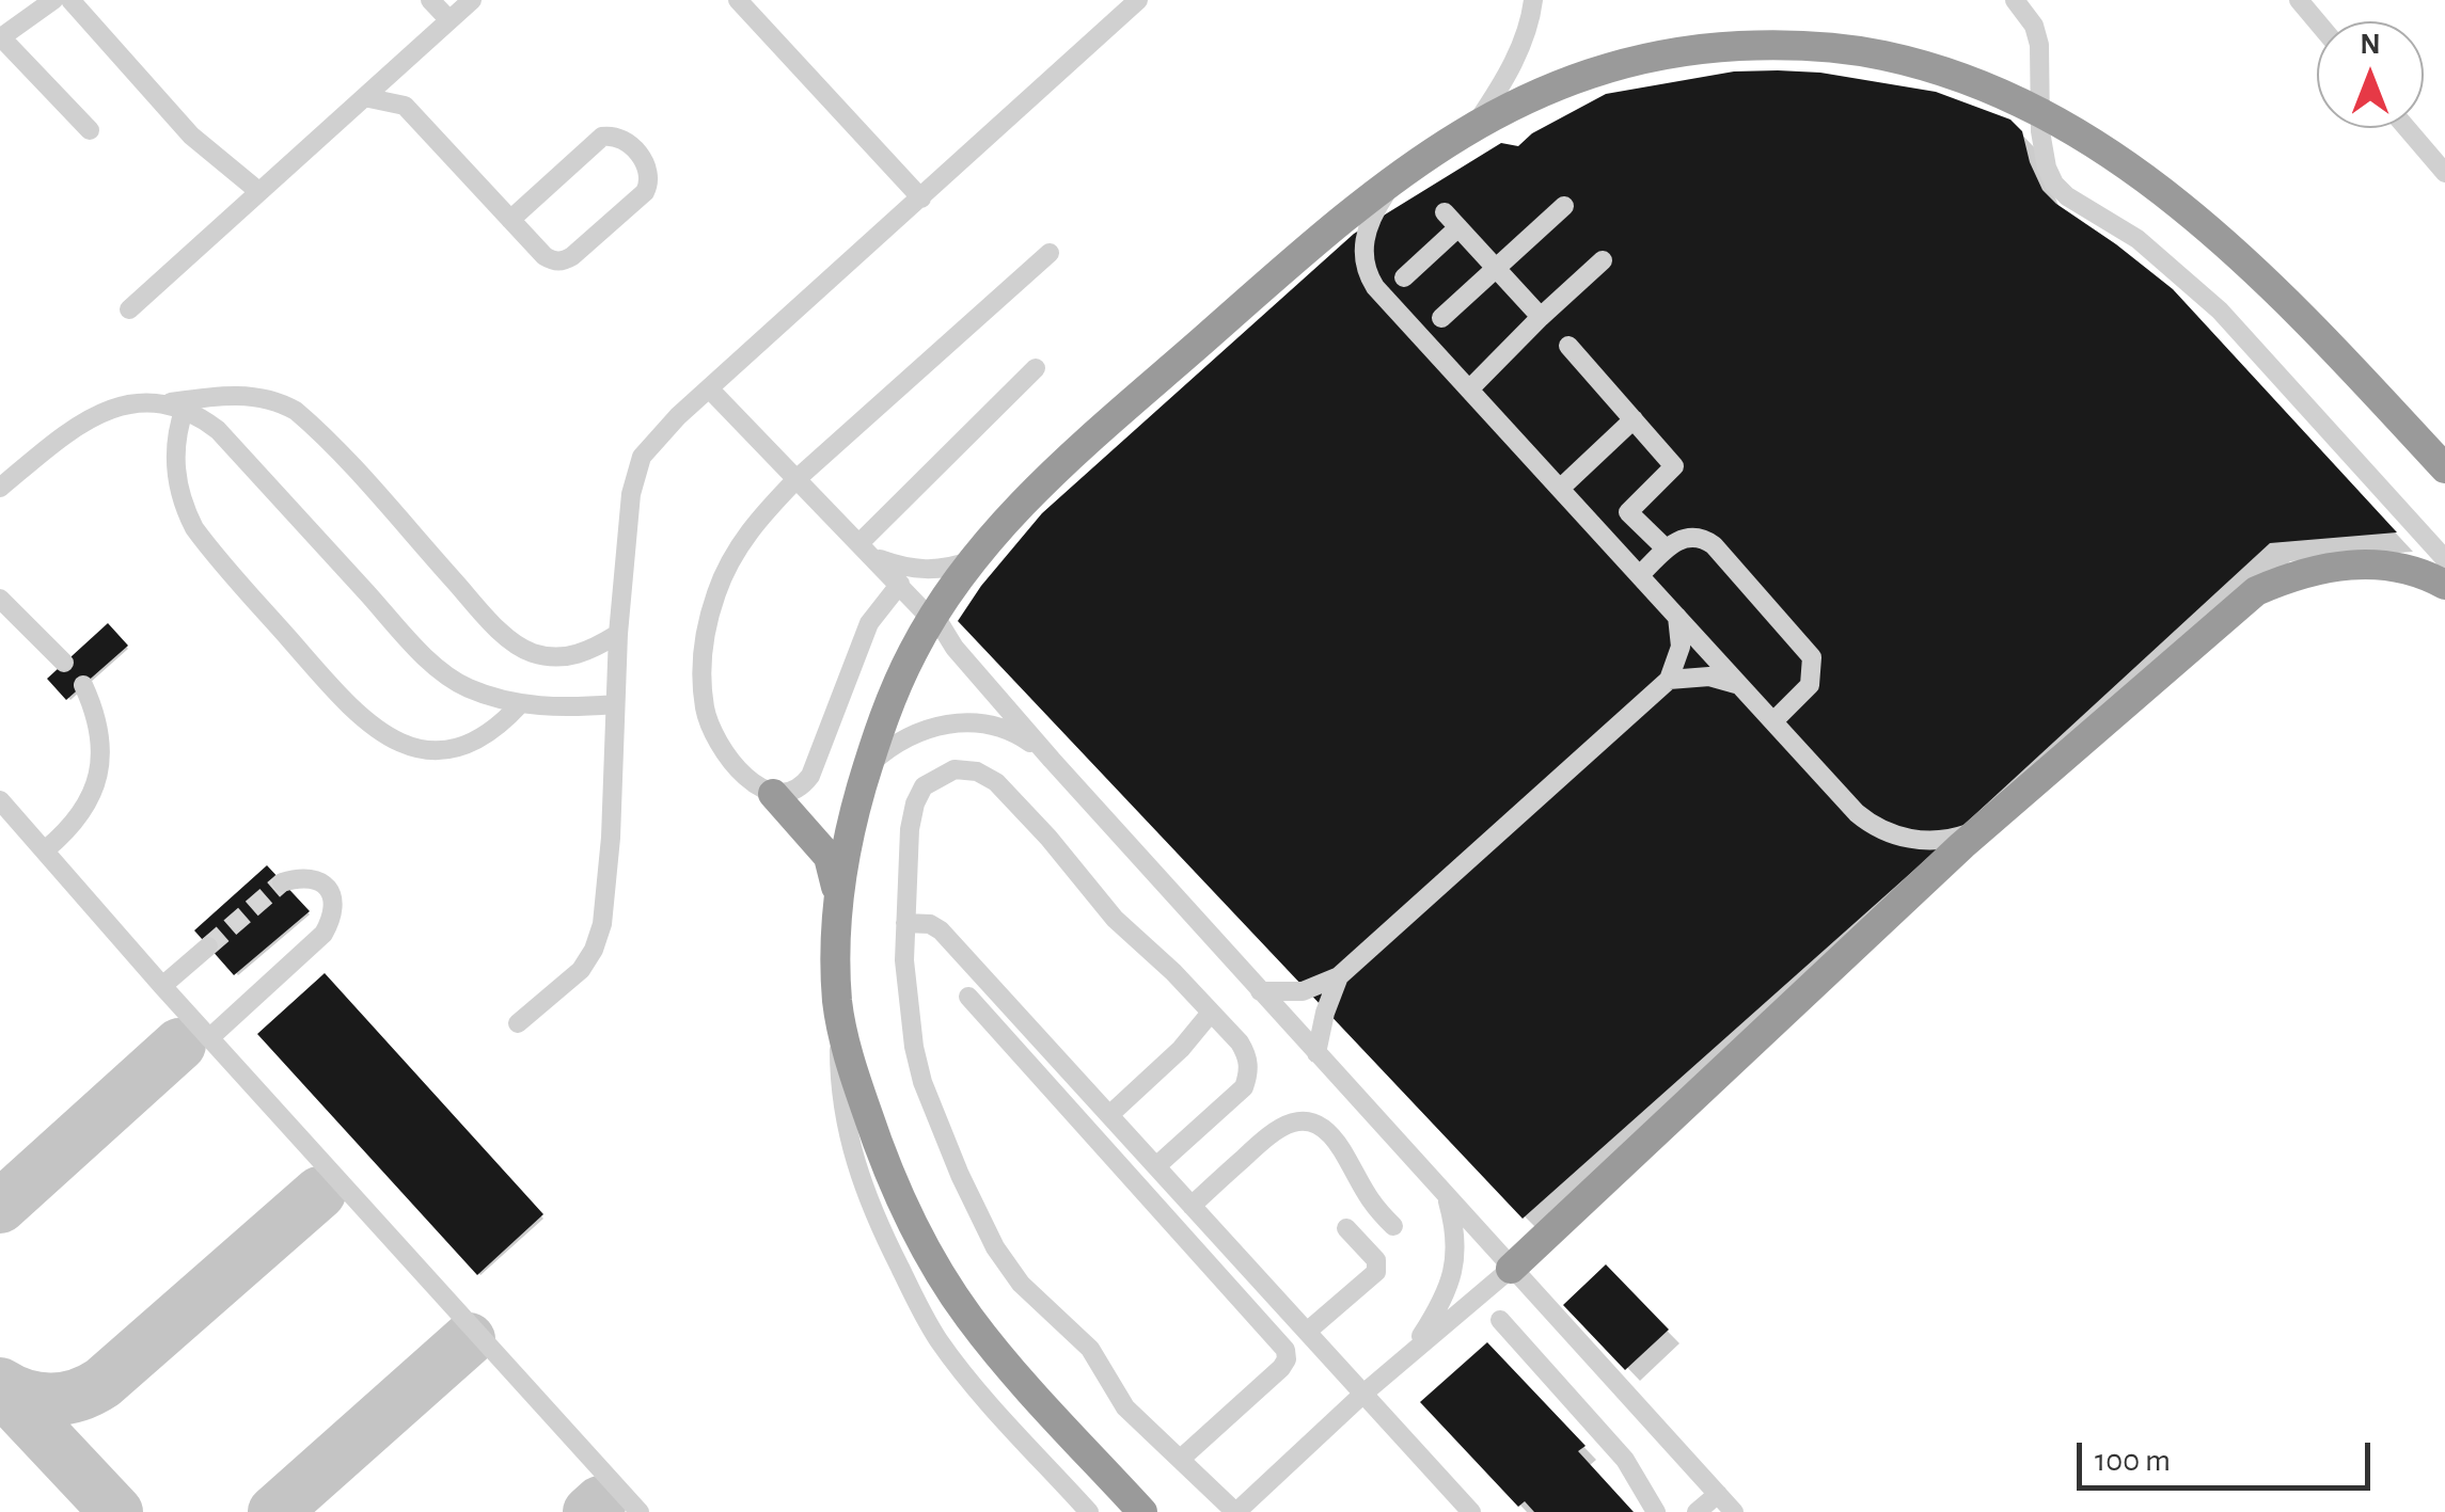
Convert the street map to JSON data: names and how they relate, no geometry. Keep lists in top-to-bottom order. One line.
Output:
{"scale_bar":"100 m","north":"top"}
